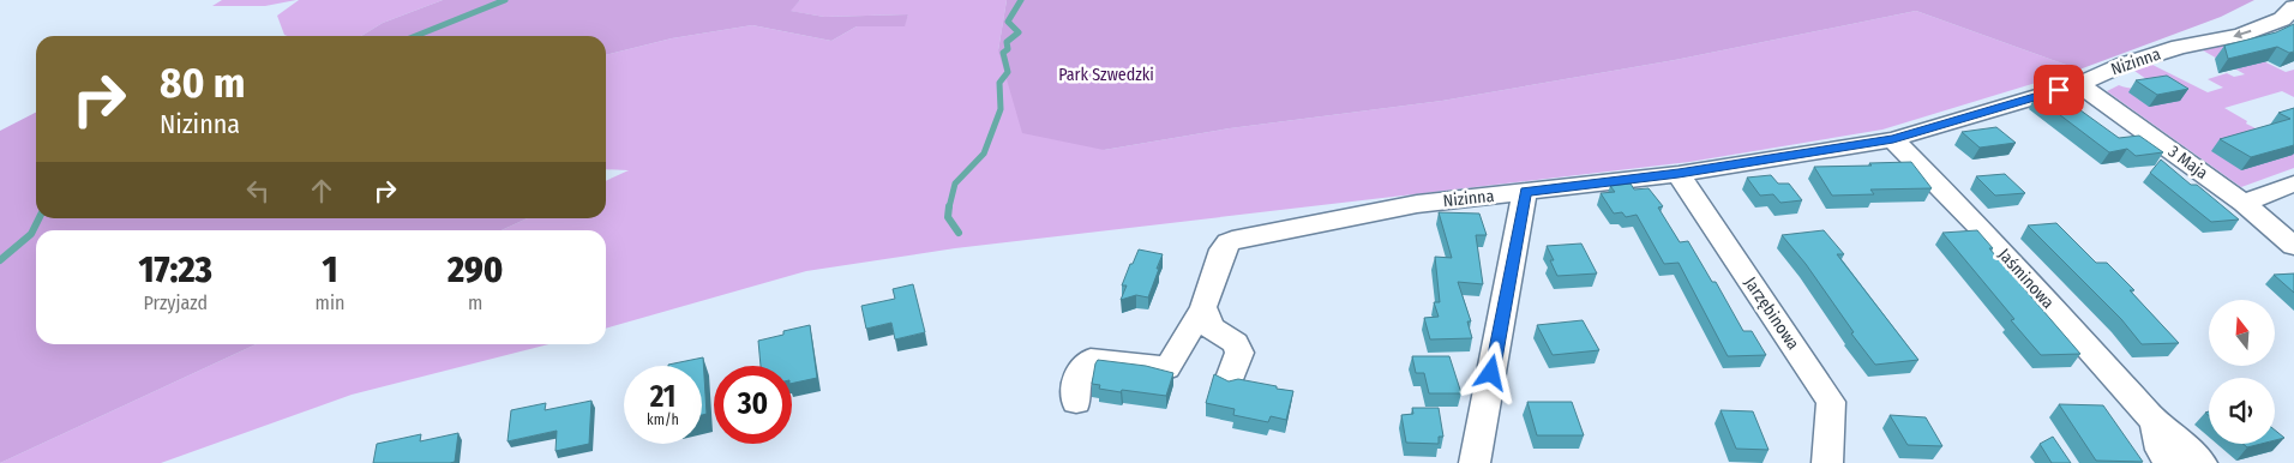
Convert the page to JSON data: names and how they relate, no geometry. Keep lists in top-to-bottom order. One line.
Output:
{"streets":{"street":["Nizinna","3 Maja","Jaśminowa","Jarzębinowa"]},"crossings":[["Nizinna","3 Maja"],["Nizinna","Jaśminowa"],["Nizinna","Jarzębinowa"]],"parks":["Park Szwedzki"],"north":"top","page":{"turn":["80 m","Nizinna"],"eta":["17:23","Przyjazd","1","min","290","m"],"speed":"21 km/h","limit":"30"}}
